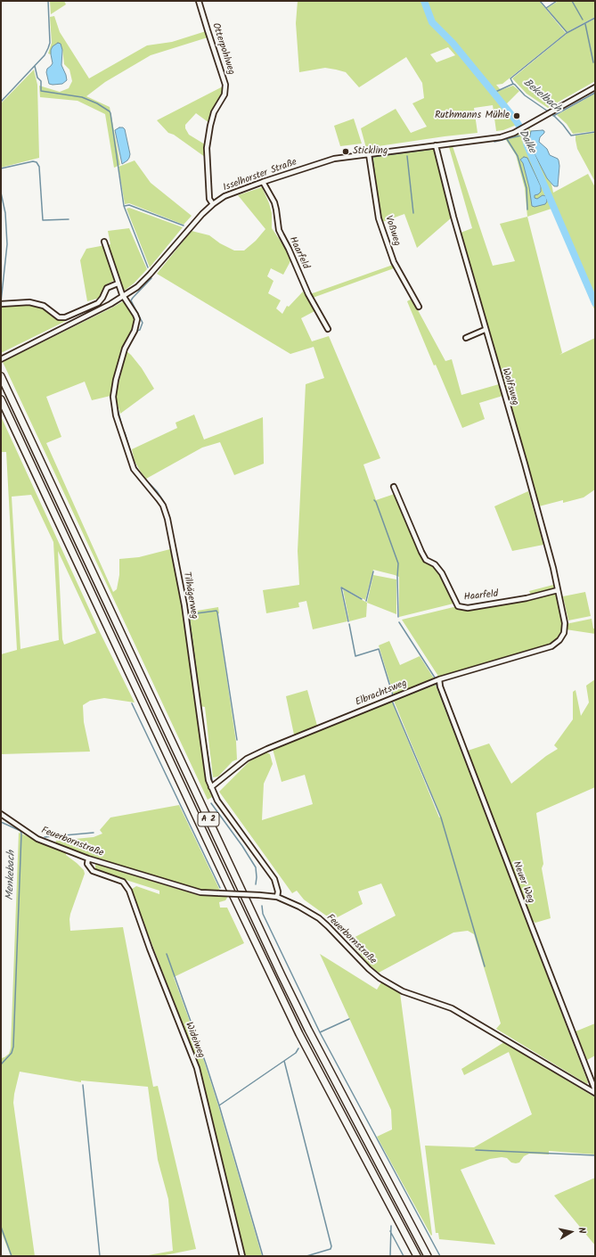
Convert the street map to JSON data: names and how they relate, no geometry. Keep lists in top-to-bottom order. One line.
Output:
{"streets":{"highway":["A 2"],"street":["Otterpohlweg","Isselhorster Straße","Voßweg","Haarfeld","Wolfsweg","Tilhägerweg","Elbrachtsweg","Feuerbornstraße","Neuer Weg","Wideiweg"]},"crossings":[["Otterpohlweg","Isselhorster Straße"],["Isselhorster Straße","Voßweg"],["Isselhorster Straße","Haarfeld"],["Isselhorster Straße","Wolfsweg"],["Isselhorster Straße","Tilhägerweg"],["Haarfeld","Wolfsweg"],["Wolfsweg","Elbrachtsweg"],["Tilhägerweg","Elbrachtsweg"],["Tilhägerweg","Feuerbornstraße"],["Elbrachtsweg","Neuer Weg"],["Feuerbornstraße","Neuer Weg"],["Feuerbornstraße","Wideiweg"]],"water":["Bekelbach","Dalke","Menkebach"],"places":["Ruthmanns Mühle","Stickling"],"north":"right"}
